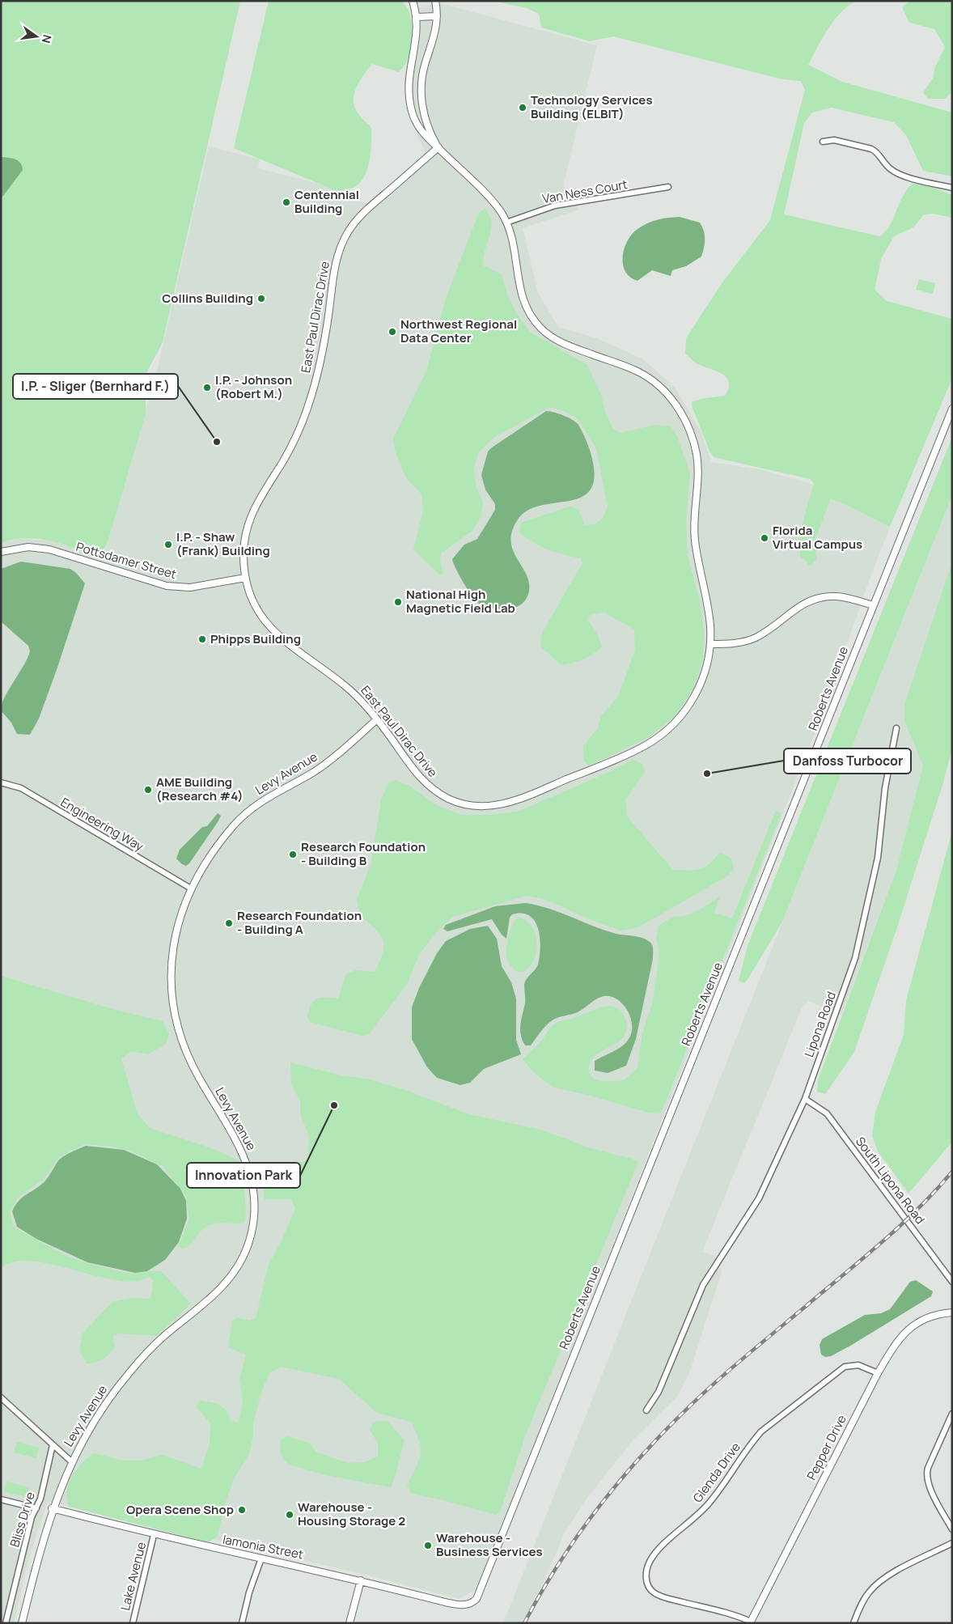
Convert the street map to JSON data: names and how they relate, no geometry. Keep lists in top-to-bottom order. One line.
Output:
{"streets":{"street":["Van Ness Court","East Paul Dirac Drive","Pottsdamer Street","Roberts Avenue","Levy Avenue","Engineering Way","Lipona Road","South Lipona Road","Pepper Drive","Glenda Drive","Bliss Drive","Iamonia Street","Lake Avenue"]},"crossings":[["Van Ness Court","East Paul Dirac Drive"],["East Paul Dirac Drive","Pottsdamer Street"],["East Paul Dirac Drive","Levy Avenue"],["Roberts Avenue","Iamonia Street"],["Levy Avenue","Engineering Way"],["Levy Avenue","Iamonia Street"],["Lipona Road","South Lipona Road"],["Pepper Drive","Glenda Drive"],["Iamonia Street","Lake Avenue"]],"places":["Technology Services Building (ELBIT)","Centennial Building","Collins Building","Northwest Regional Data Center","I.P. - Johnson (Robert M.)","I.P. - Sliger (Bernhard F.)","Florida Virtual Campus","I.P. - Shaw (Frank) Building","National High Magnetic Field Lab","Phipps Building","Danfoss Turbocor","AME Building (Research #4)","Research Foundation - Building B","Research Foundation - Building A","Innovation Park","Opera Scene Shop","Warehouse - Housing Storage 2","Warehouse - Business Services"],"north":"right"}
